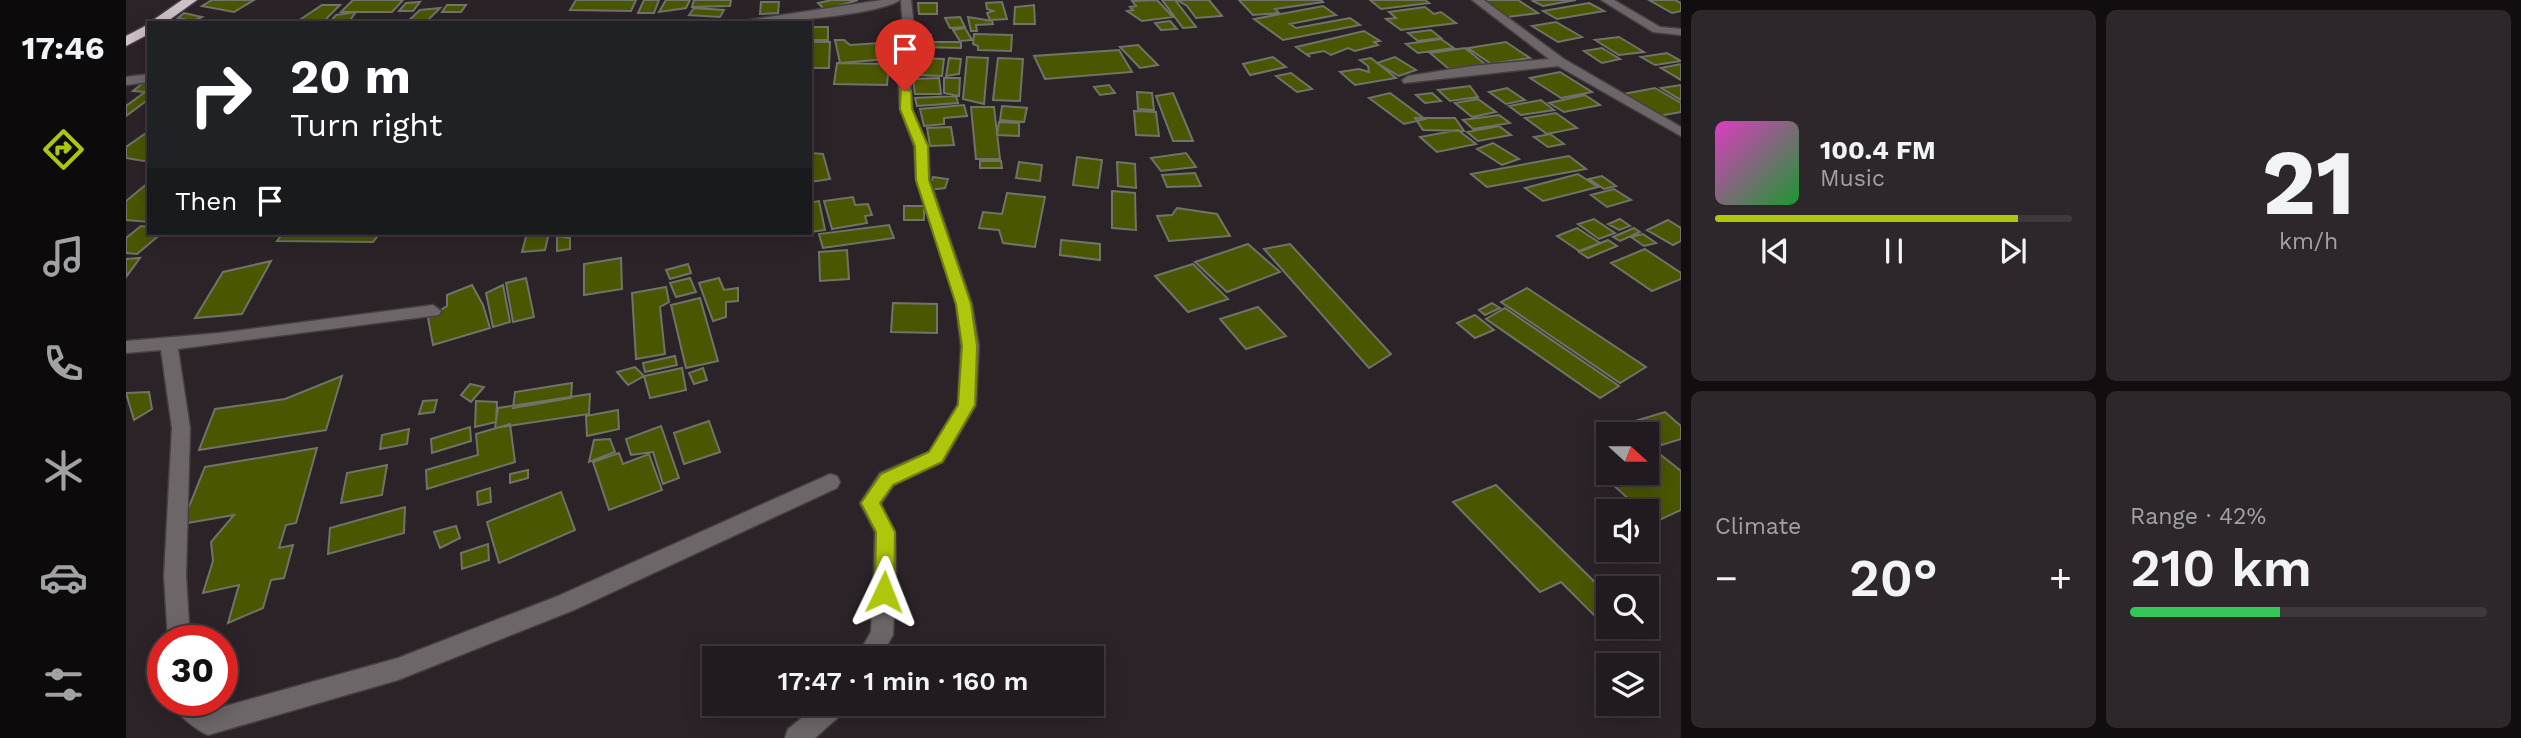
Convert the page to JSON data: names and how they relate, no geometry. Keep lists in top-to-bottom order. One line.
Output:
{"north":"right","page":{"tabs":"17:46","tile":[["21","km/h"],"Climate",["Range · 42%","210 km"]],"turn":["20 m","Turn right"],"song":["100.4 FM","Music"],"then":"Then","heat":["−","20°","+"],"limit":"30","trip":"17:47 · 1 min · 160 m"}}
